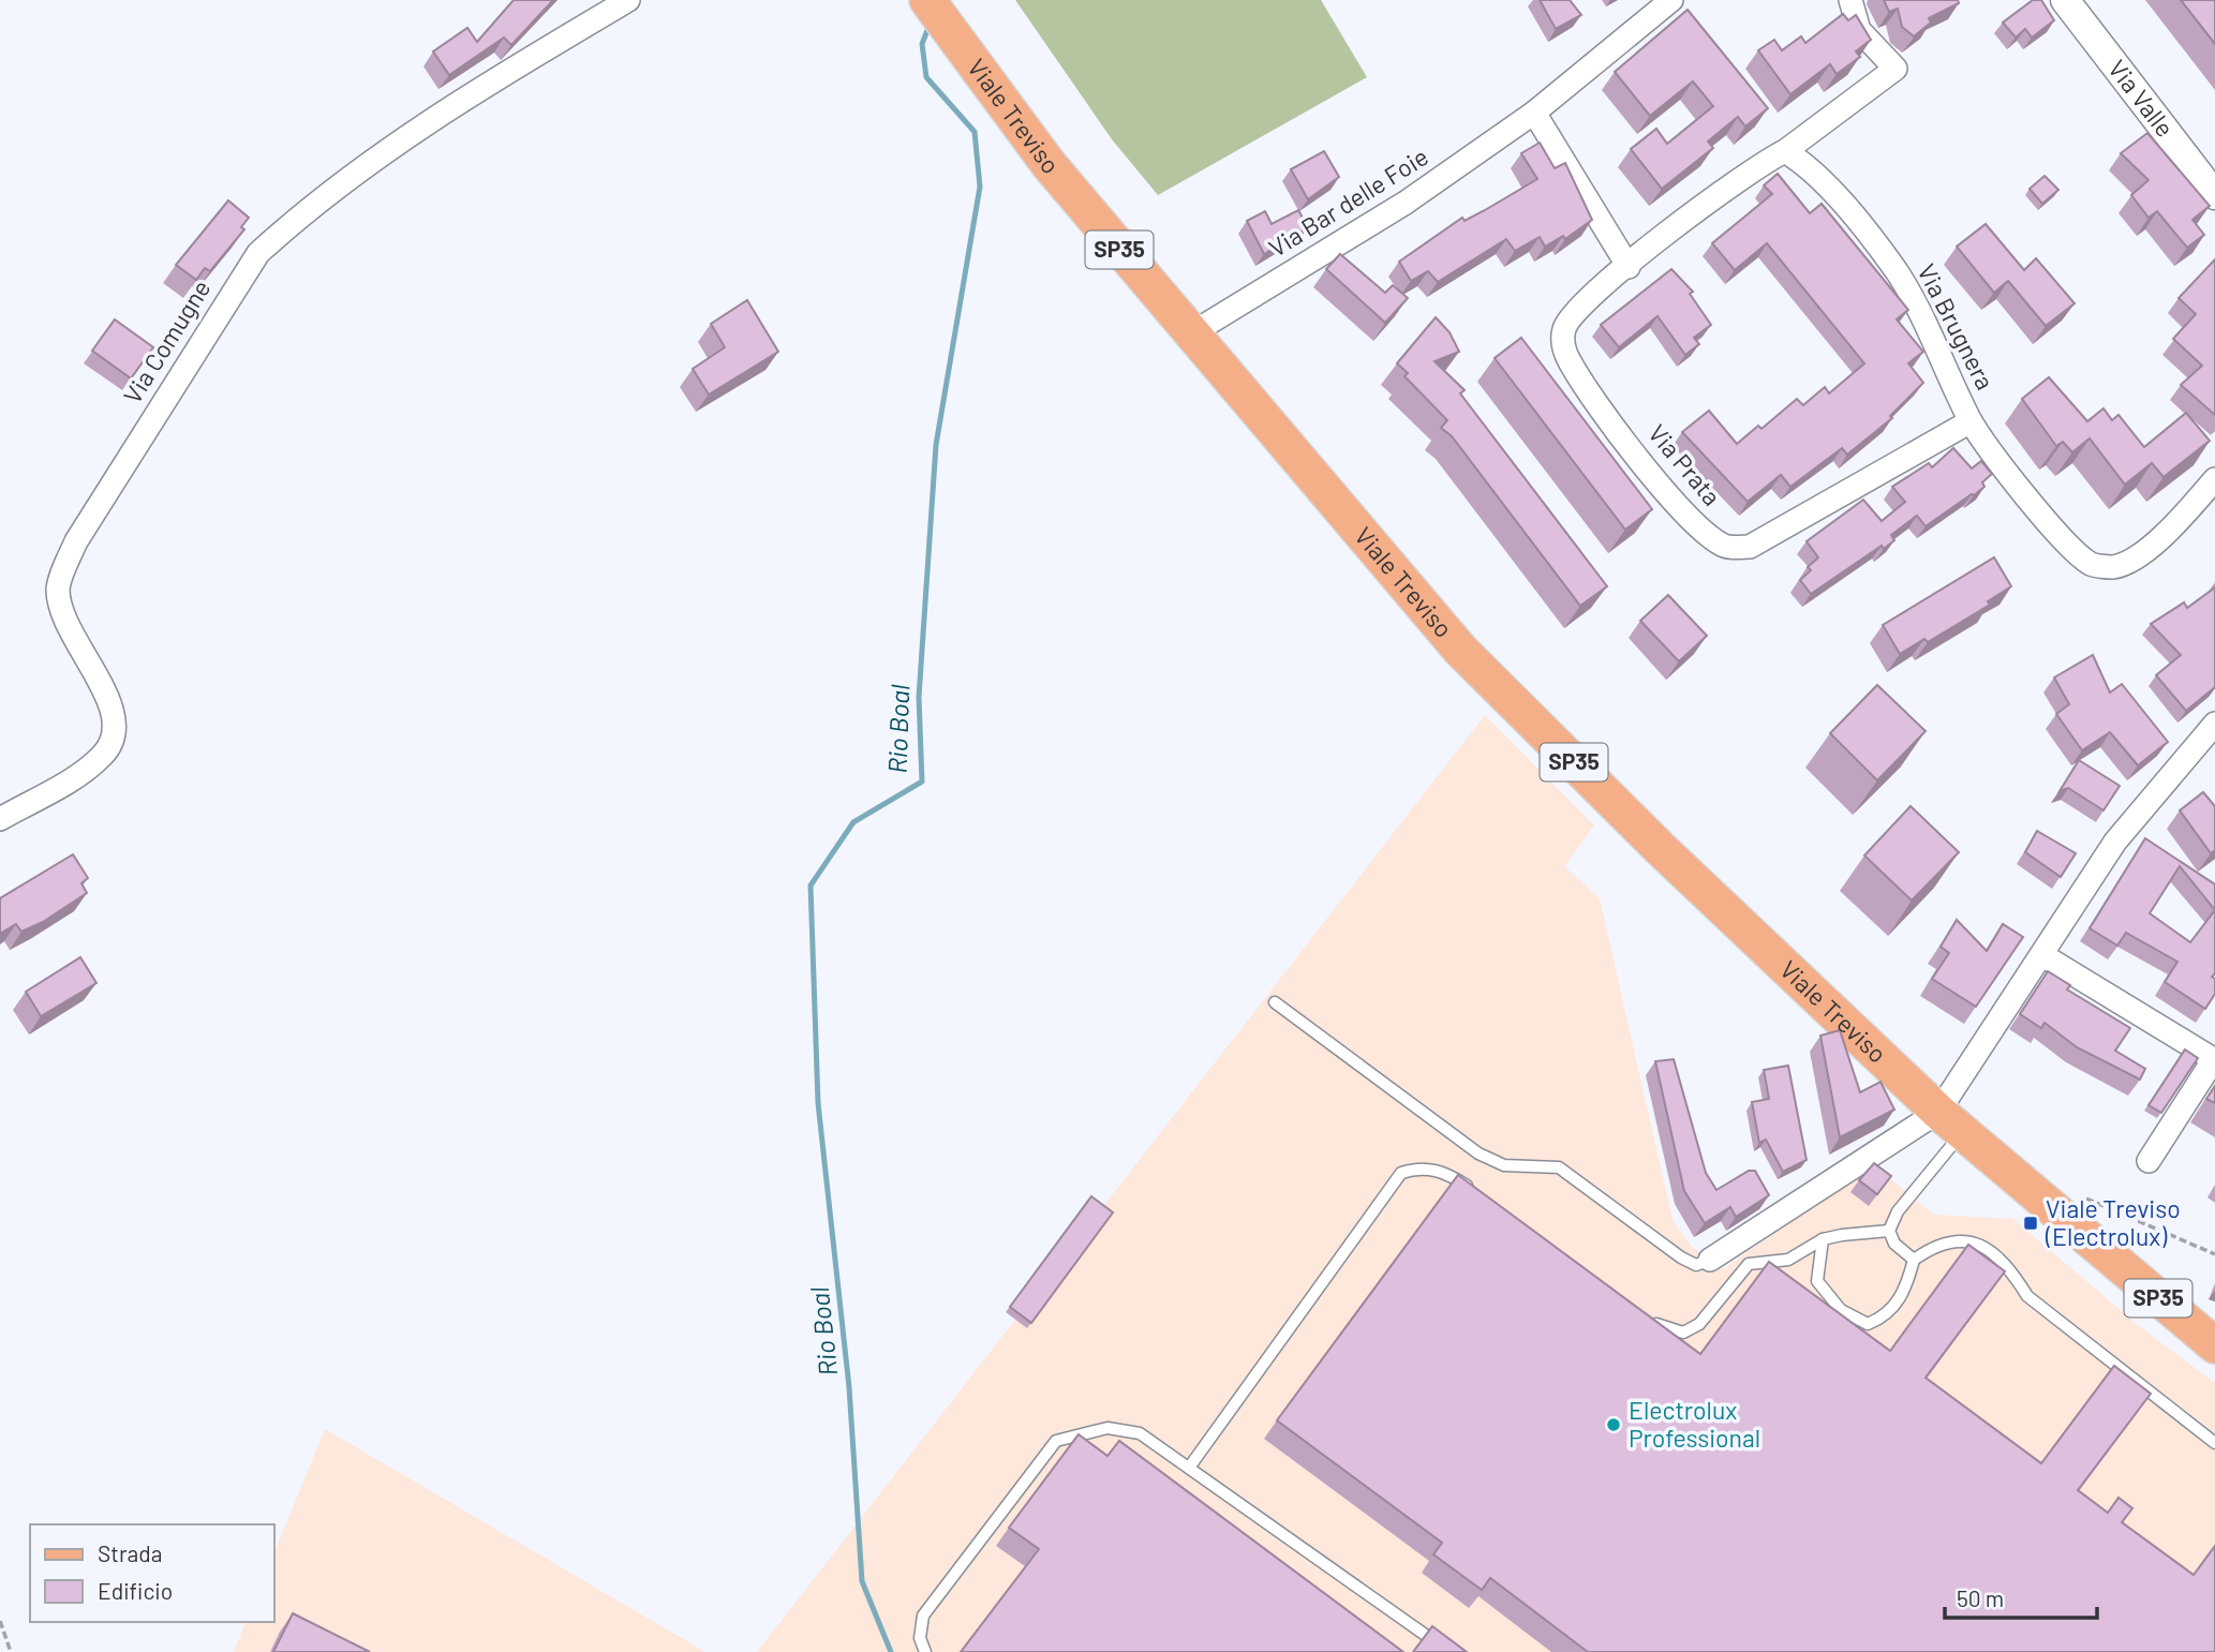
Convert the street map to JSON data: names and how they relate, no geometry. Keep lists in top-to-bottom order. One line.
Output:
{"streets":{"main road":["Viale Treviso","SP35"],"street":["Via Valle","Via Bar delle Foie","Via Brugnera","Via Comugne","Via Prata"]},"crossings":[["Viale Treviso","Via Bar delle Foie"],["Via Brugnera","Via Prata"]],"water":["Rio Boal"],"places":{"transit":["Viale Treviso (Electrolux)"],"other":["Electrolux Professional"]},"legend":["Strada","Edificio"],"scale_bar":"50 m"}
